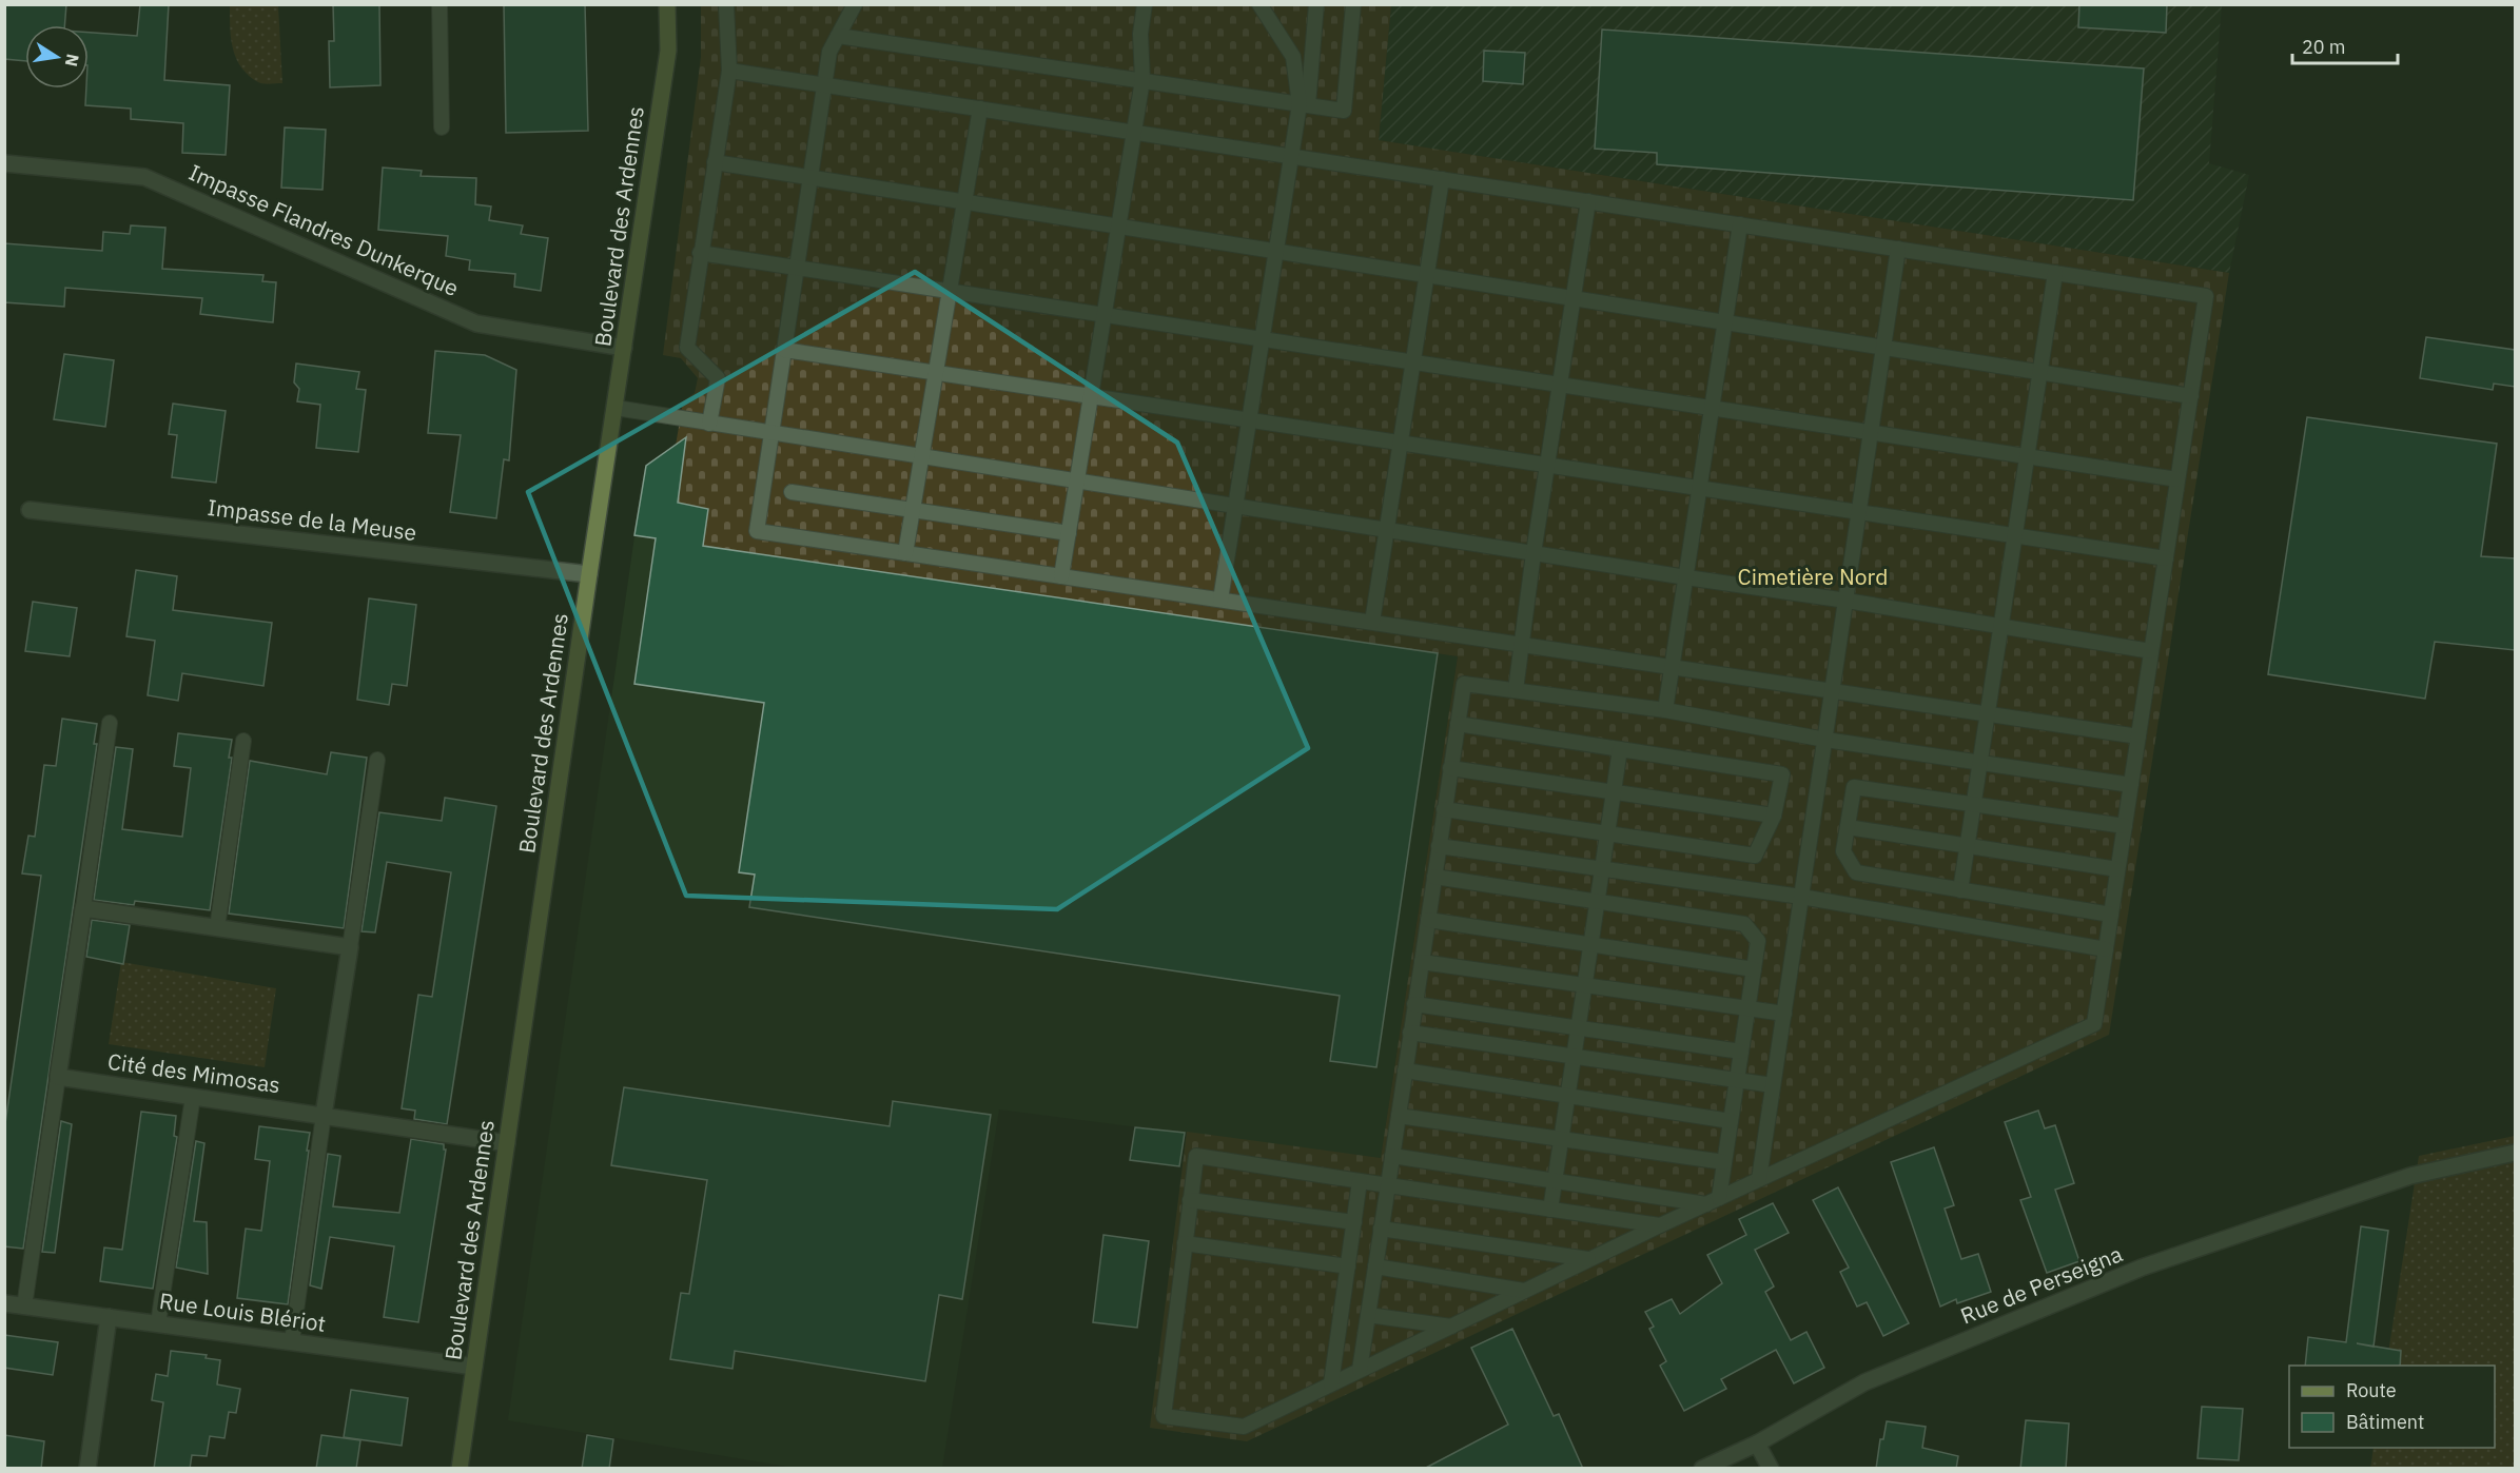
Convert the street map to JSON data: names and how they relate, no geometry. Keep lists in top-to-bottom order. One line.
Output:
{"streets":{"main road":["Boulevard des Ardennes"],"street":["Impasse Flandres Dunkerque","Impasse de la Meuse","Cité des Mimosas","Rue de Perseigna","Rue Louis Blériot"]},"crossings":[["Boulevard des Ardennes","Impasse Flandres Dunkerque"],["Boulevard des Ardennes","Impasse de la Meuse"],["Boulevard des Ardennes","Cité des Mimosas"],["Boulevard des Ardennes","Rue Louis Blériot"]],"parks":["Cimetière Nord"],"legend":["Route","Bâtiment"],"scale_bar":"20 m","north":"right"}
